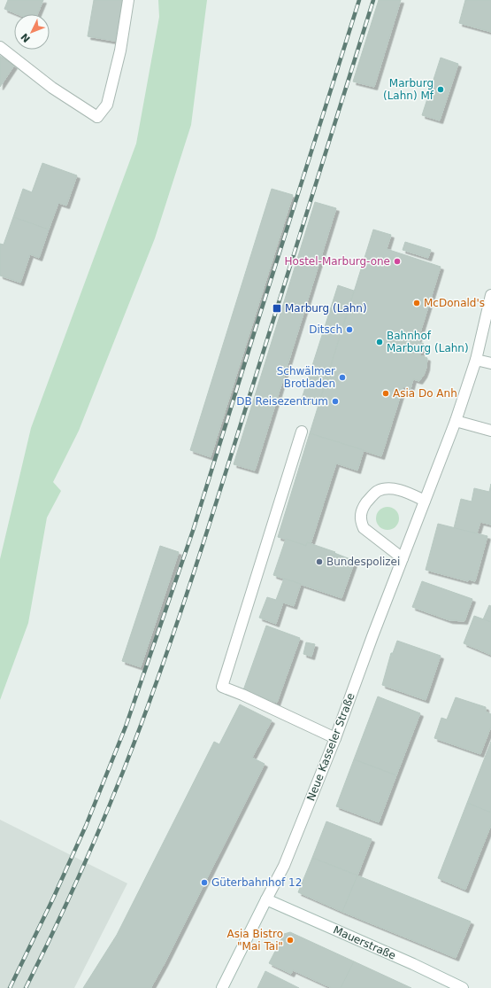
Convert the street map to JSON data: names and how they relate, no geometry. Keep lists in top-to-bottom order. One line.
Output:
{"streets":{"street":["Neue Kasseler Straße","Mauerstraße"]},"crossings":[["Neue Kasseler Straße","Mauerstraße"]],"places":{"other":["Marburg (Lahn) Mf","Hostel-Marburg-one","McDonald's","Ditsch","Bahnhof Marburg (Lahn)","Schwälmer Brotladen","Asia Do Anh","DB Reisezentrum","Bundespolizei","Güterbahnhof 12","Asia Bistro \"Mai Tai\""],"transit":["Marburg (Lahn)"]},"north":"bottom left"}
